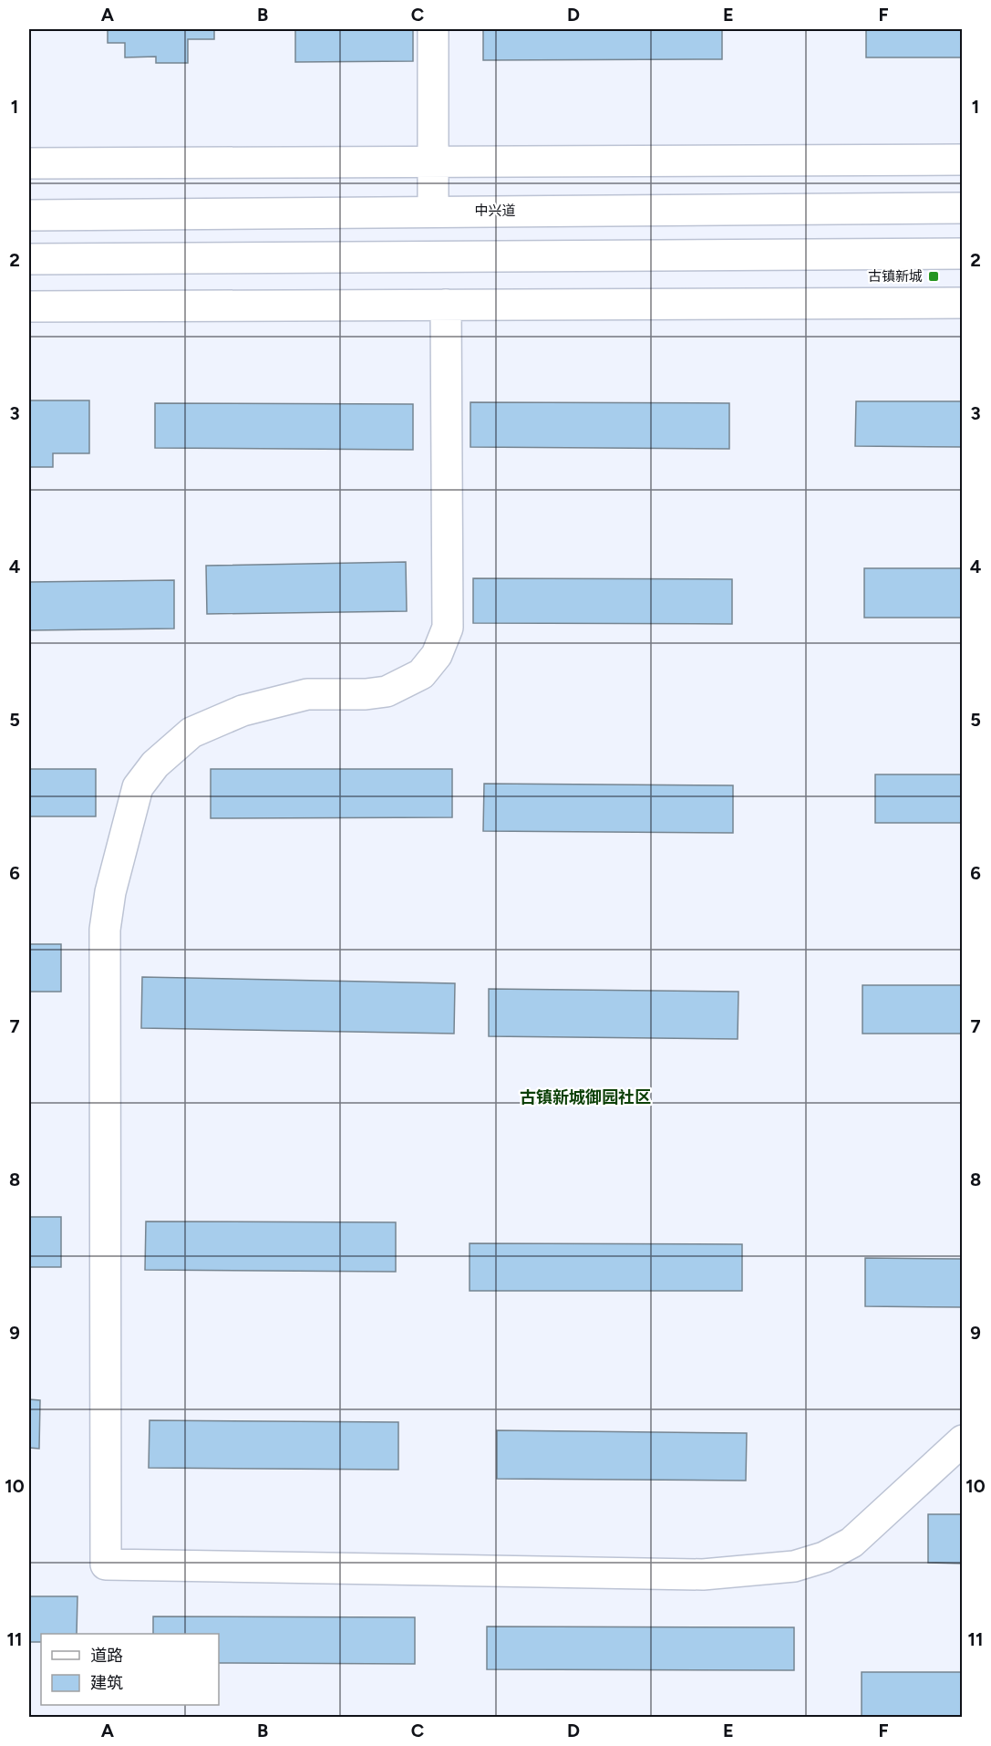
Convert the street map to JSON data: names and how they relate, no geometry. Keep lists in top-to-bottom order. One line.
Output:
{"streets":{"street":["中兴道"]},"districts":["古镇新城御园社区"],"places":{"transit":["古镇新城"]},"legend":["道路","建筑"],"grid":{"columns":["A","B","C","D","E","F"],"rows":["1","2","3","4","5","6","7","8","9","10","11"]}}
